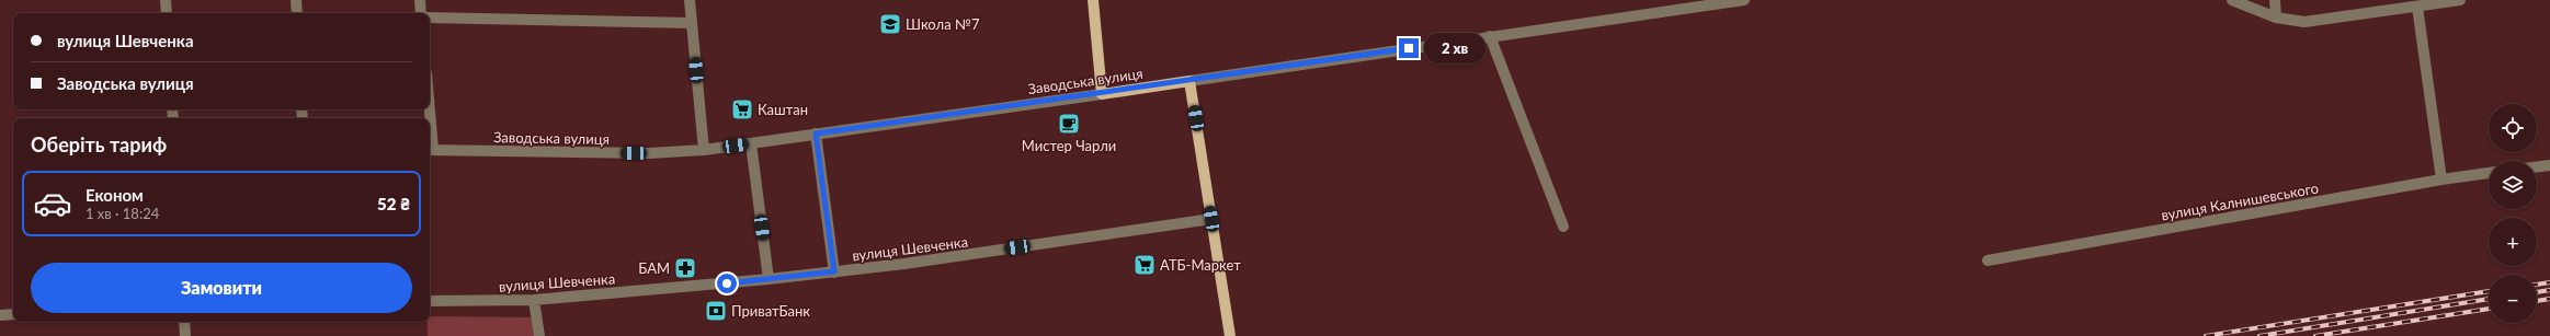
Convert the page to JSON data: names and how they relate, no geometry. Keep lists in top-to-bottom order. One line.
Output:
{"streets":{"main road":["Заводська вулиця"],"street":["вулиця Калнишевського","вулиця Шевченка"]},"places":{"school or university":["Школа №7"],"supermarket":["Каштан","АТБ-Маркет"],"cafe":["Мистер Чарли"],"pharmacy":["БАМ"],"bank":["ПриватБанк"]},"page":{"banner":["вулиця Шевченка","Заводська вулиця"],"bubble":"2 хв","map_buttons":["+","−"],"heading":"Оберіть тариф","list":[{"name":"Економ","note":"1 хв · 18:24","value":"52 ₴"}],"buttons":"Замовити"}}
